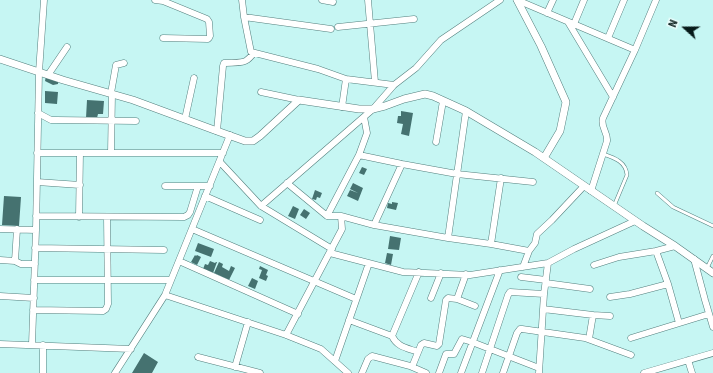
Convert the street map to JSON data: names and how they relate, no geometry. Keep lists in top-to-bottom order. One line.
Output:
{"north":"left"}
